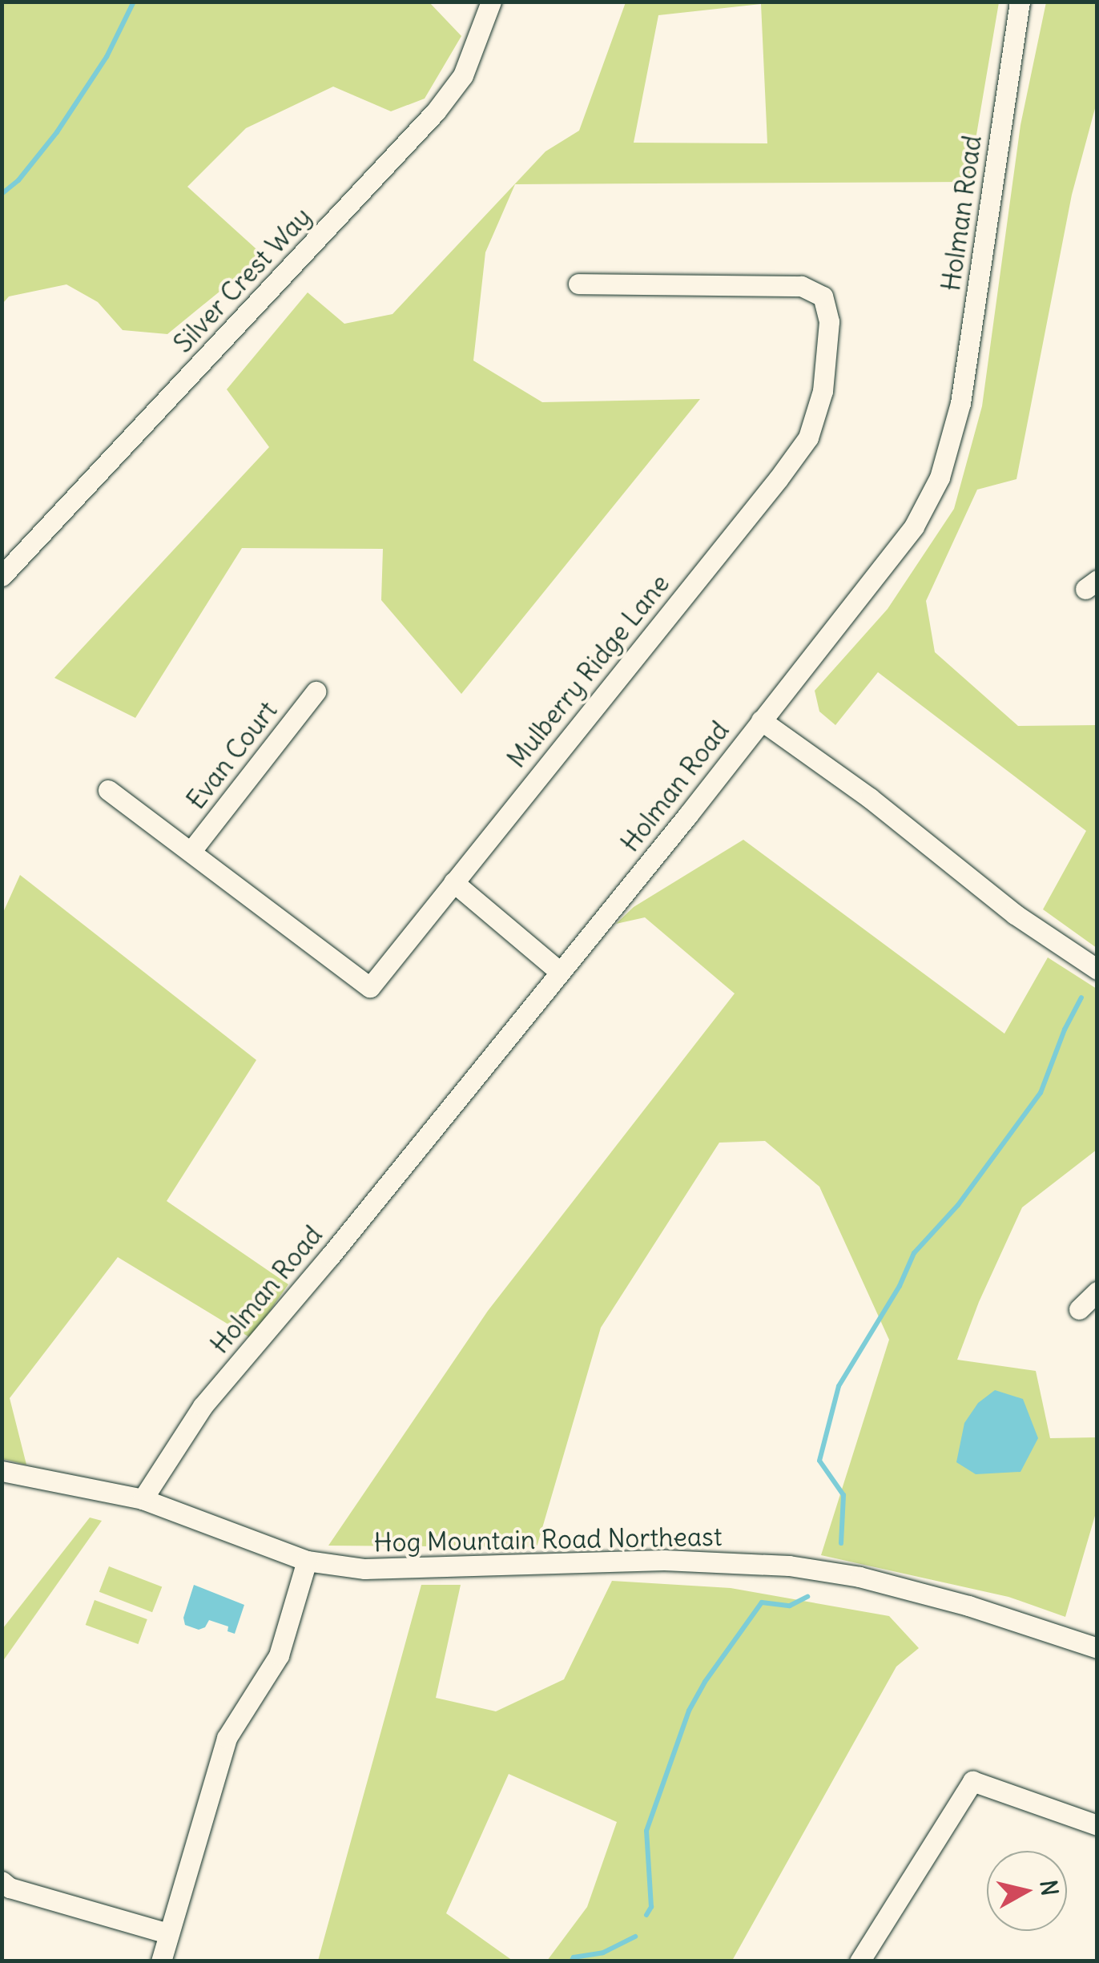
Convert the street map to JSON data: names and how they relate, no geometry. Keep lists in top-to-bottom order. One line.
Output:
{"streets":{"street":["Holman Road","Silver Crest Way","Mulberry Ridge Lane","Evan Court","Hog Mountain Road Northeast"]},"crossings":[["Holman Road","Hog Mountain Road Northeast"],["Mulberry Ridge Lane","Evan Court"]],"north":"right"}
